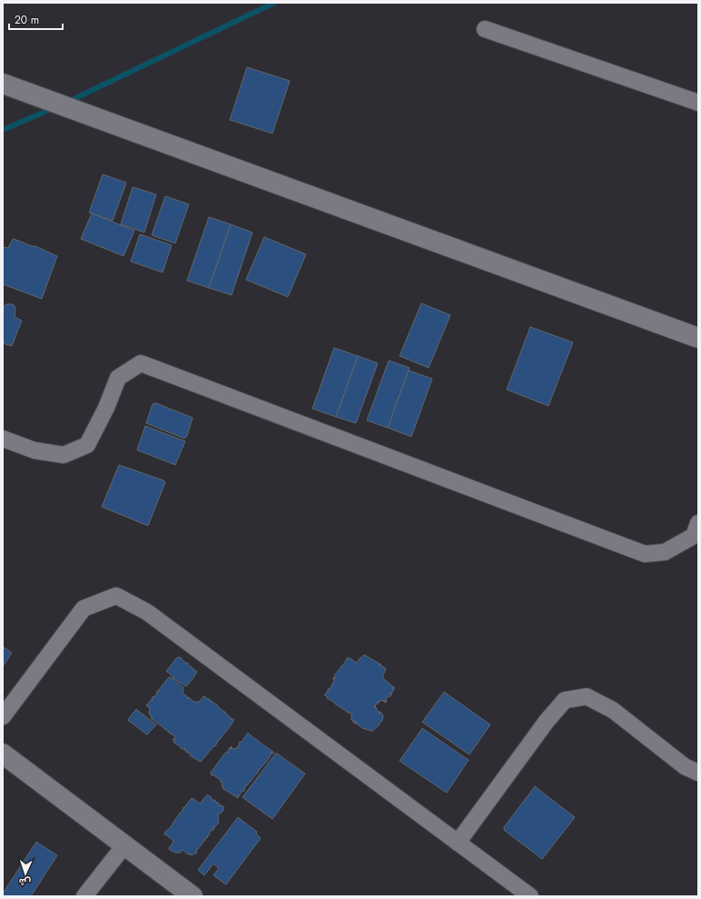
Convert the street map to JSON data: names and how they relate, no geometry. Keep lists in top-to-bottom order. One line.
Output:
{"scale_bar":"20 m","north":"bottom"}
